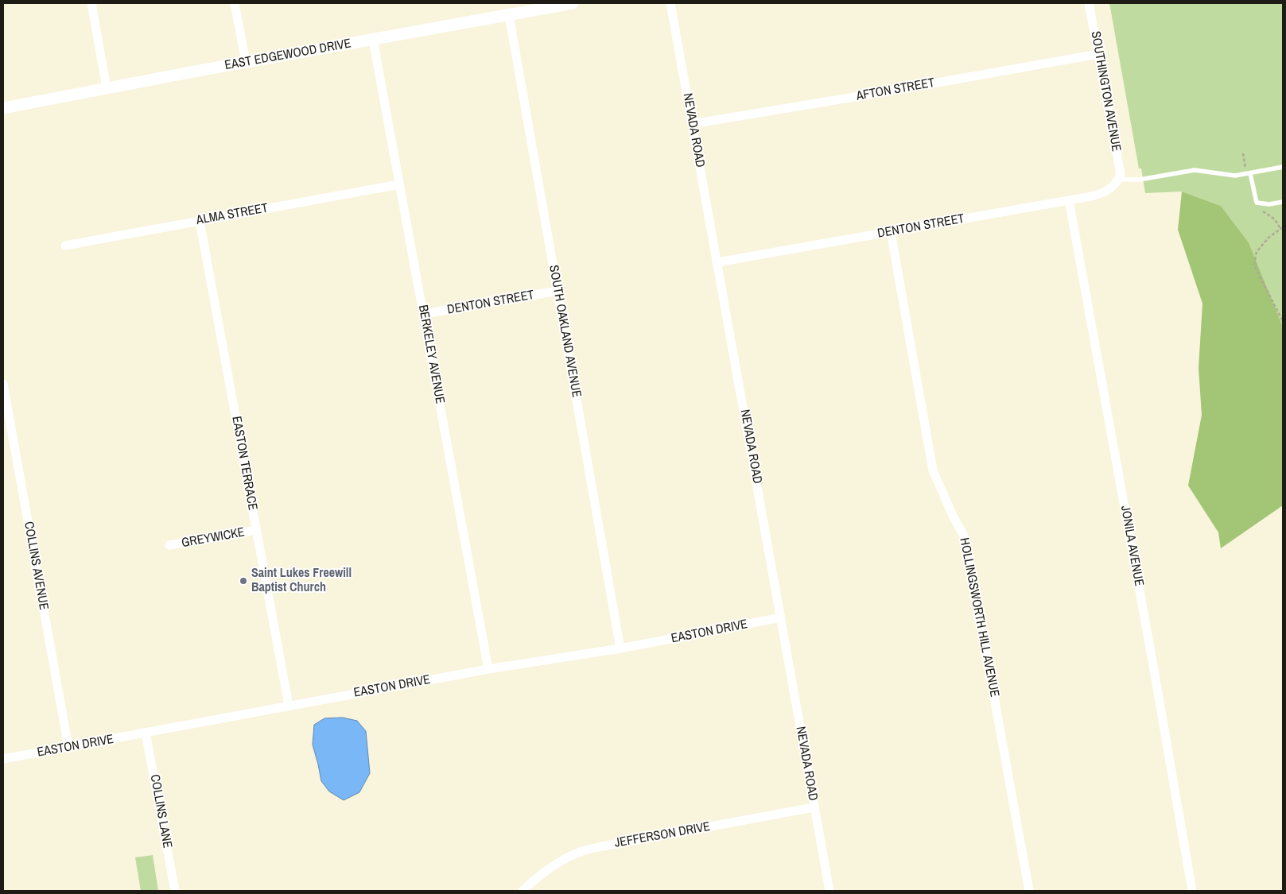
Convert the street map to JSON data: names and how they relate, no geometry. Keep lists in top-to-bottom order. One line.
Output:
{"streets":{"street":["EAST EDGEWOOD DRIVE","AFTON STREET","SOUTHINGTON AVENUE","NEVADA ROAD","ALMA STREET","DENTON STREET","SOUTH OAKLAND AVENUE","BERKELEY AVENUE","EASTON TERRACE","GREYWICKE","JONILA AVENUE","COLLINS AVENUE","HOLLINGSWORTH HILL AVENUE","EASTON DRIVE","COLLINS LANE","JEFFERSON DRIVE"]},"crossings":[["EAST EDGEWOOD DRIVE","SOUTH OAKLAND AVENUE"],["EAST EDGEWOOD DRIVE","BERKELEY AVENUE"],["AFTON STREET","SOUTHINGTON AVENUE"],["AFTON STREET","NEVADA ROAD"],["SOUTHINGTON AVENUE","DENTON STREET"],["NEVADA ROAD","DENTON STREET"],["NEVADA ROAD","EASTON DRIVE"],["NEVADA ROAD","JEFFERSON DRIVE"],["ALMA STREET","BERKELEY AVENUE"],["ALMA STREET","EASTON TERRACE"],["DENTON STREET","SOUTH OAKLAND AVENUE"],["DENTON STREET","BERKELEY AVENUE"],["DENTON STREET","JONILA AVENUE"],["DENTON STREET","HOLLINGSWORTH HILL AVENUE"],["SOUTH OAKLAND AVENUE","EASTON DRIVE"],["BERKELEY AVENUE","EASTON DRIVE"],["EASTON TERRACE","GREYWICKE"],["EASTON TERRACE","EASTON DRIVE"],["COLLINS AVENUE","EASTON DRIVE"],["EASTON DRIVE","COLLINS LANE"]],"places":["Saint Lukes Freewill Baptist Church"]}
